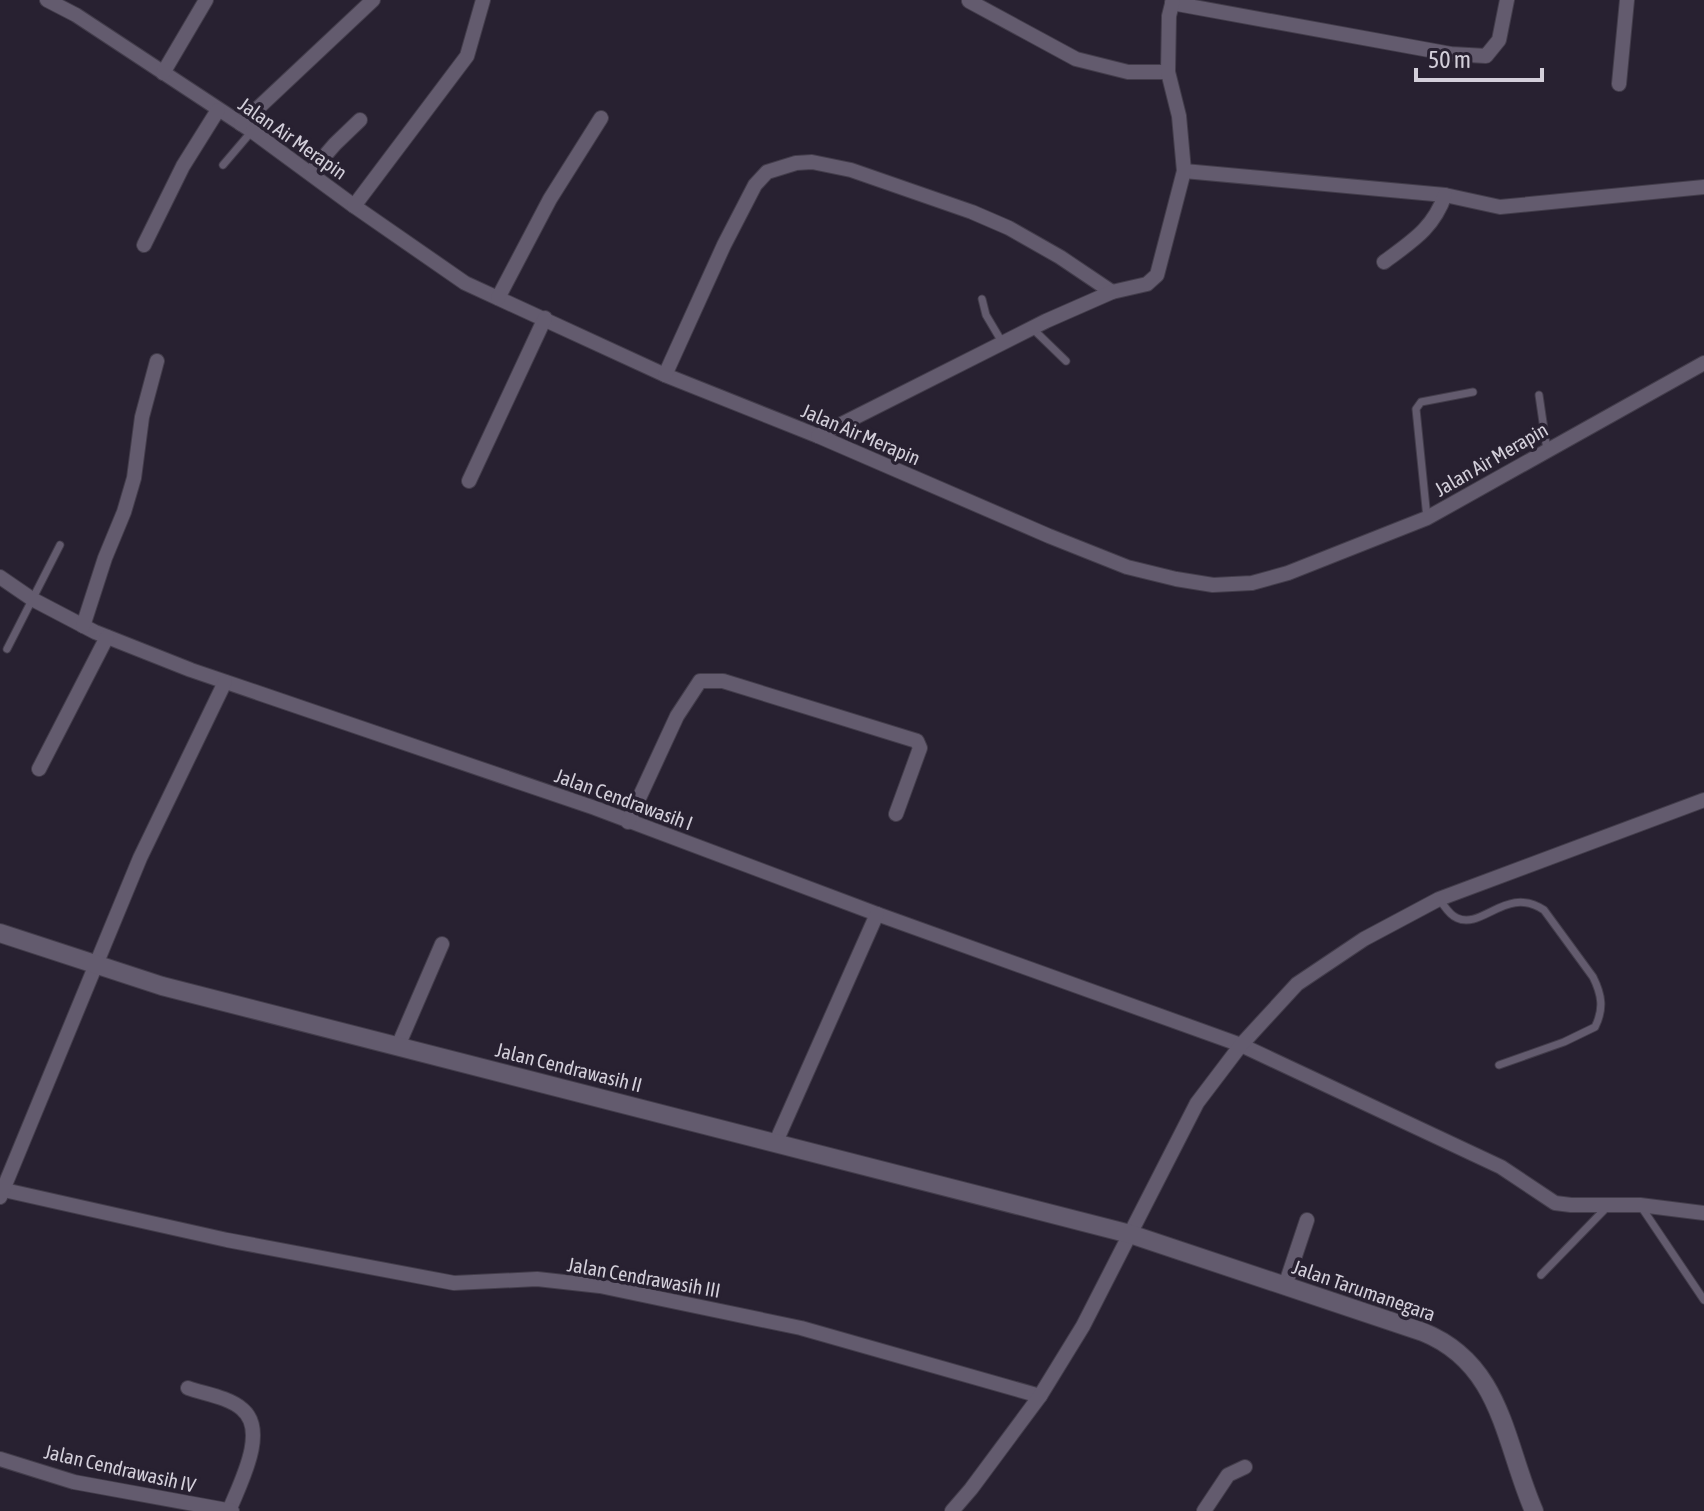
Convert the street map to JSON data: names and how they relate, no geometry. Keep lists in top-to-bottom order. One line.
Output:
{"streets":{"street":["Jalan Air Merapin","Jalan Cendrawasih I","Jalan Cendrawasih II","Jalan Cendrawasih III","Jalan Tarumanegara","Jalan Cendrawasih IV"]},"crossings":[["Jalan Cendrawasih II","Jalan Tarumanegara"]],"scale_bar":"50 m"}
